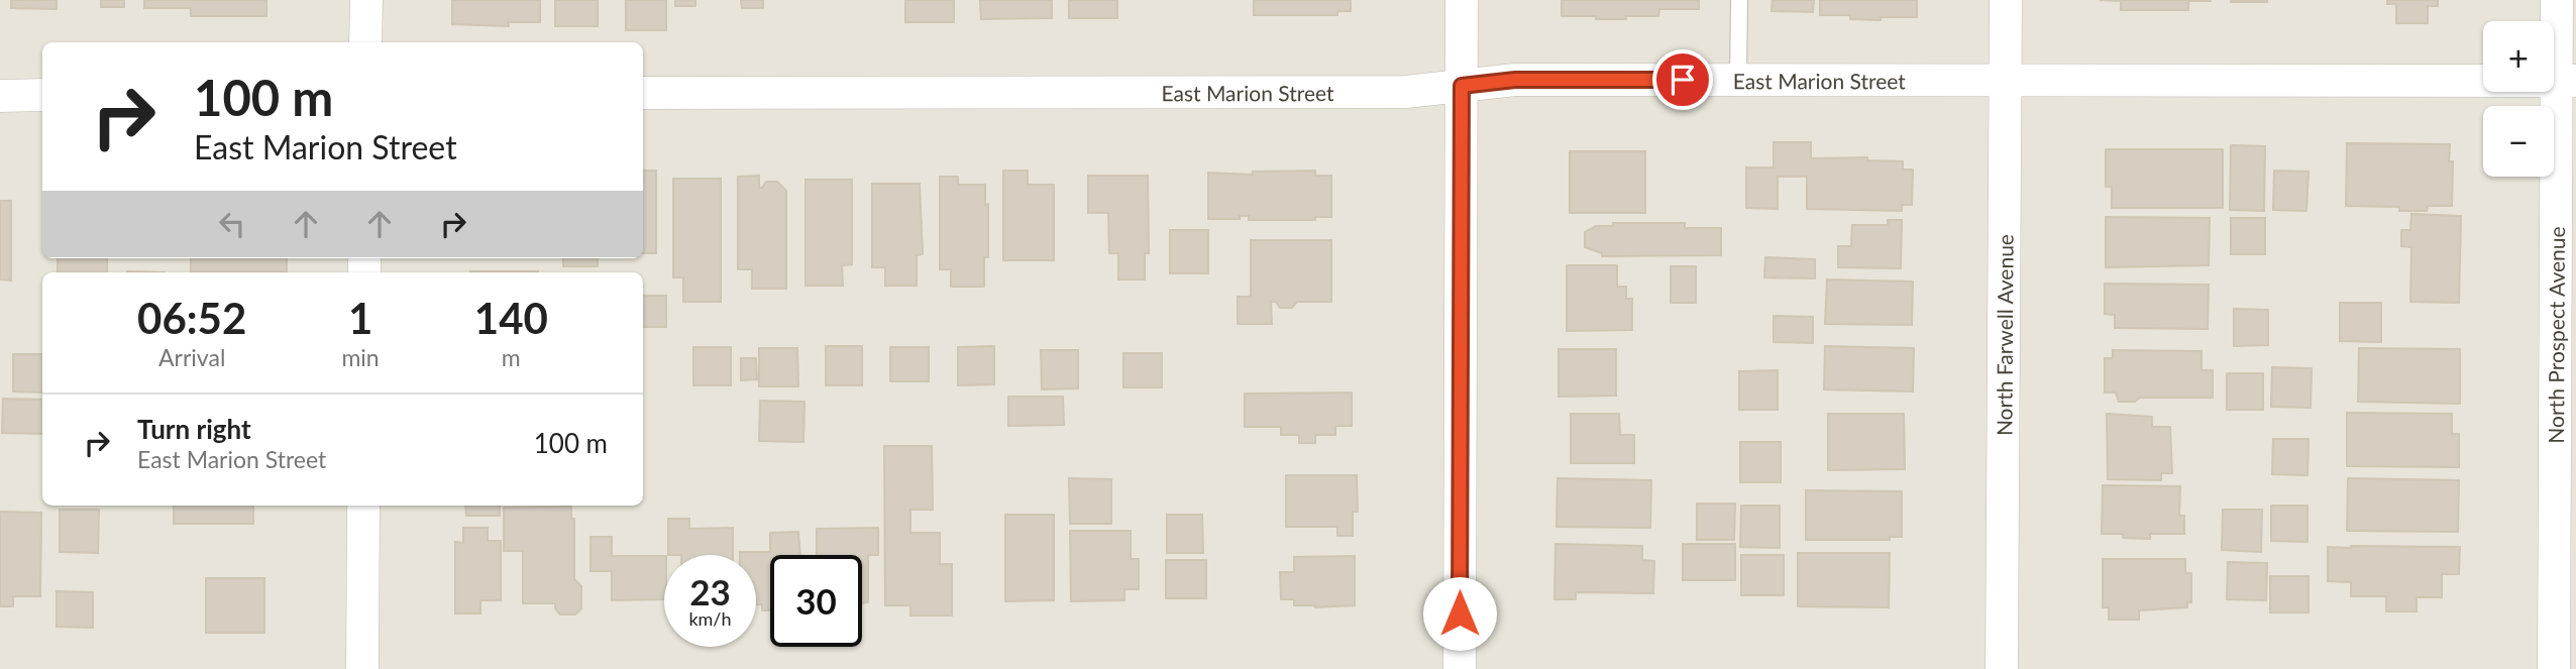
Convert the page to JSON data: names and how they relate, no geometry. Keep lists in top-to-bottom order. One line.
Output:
{"streets":{"street":["East Marion Street","North Farwell Avenue","North Prospect Avenue"]},"crossings":[["East Marion Street","North Farwell Avenue"],["East Marion Street","North Prospect Avenue"]],"page":{"map_buttons":["+","−"],"turn":["100 m","East Marion Street"],"eta":["06:52","Arrival","1","min","140","m"],"list":[{"name":"Turn right","note":"East Marion Street","value":"100 m"}],"speed":"23 km/h","limit":"30"}}
